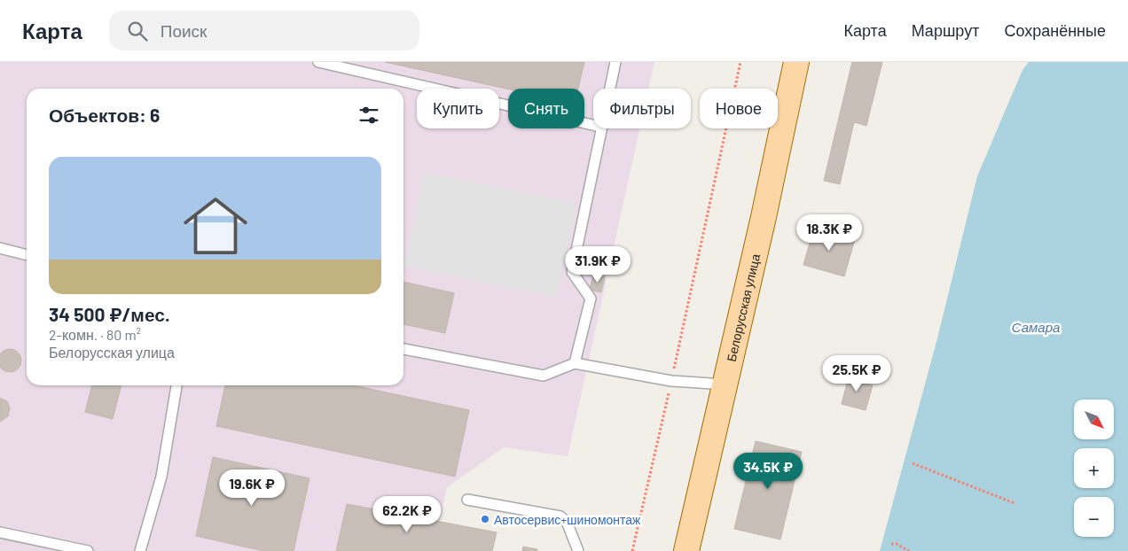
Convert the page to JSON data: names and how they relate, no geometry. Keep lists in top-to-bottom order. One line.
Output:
{"streets":{"main road":["Белорусская улица"]},"water":["Самара"],"places":["Автосервис+шиномонтаж"],"north":"bottom right","page":{"header":"Карта","search":"Поиск","nav":["Карта","Маршрут","Сохранённые"],"chip":["Купить","Снять","Фильтры","Новое"],"heading":"Объектов: 6","list":[{"name":"34 500 ₽/мес.","note":"2-комн. · 80 m² · Белорусская улица"}],"price":["18.3K ₽","31.9K ₽","25.5K ₽","34.5K ₽","19.6K ₽","62.2K ₽"],"map_buttons":["+","−"]}}
